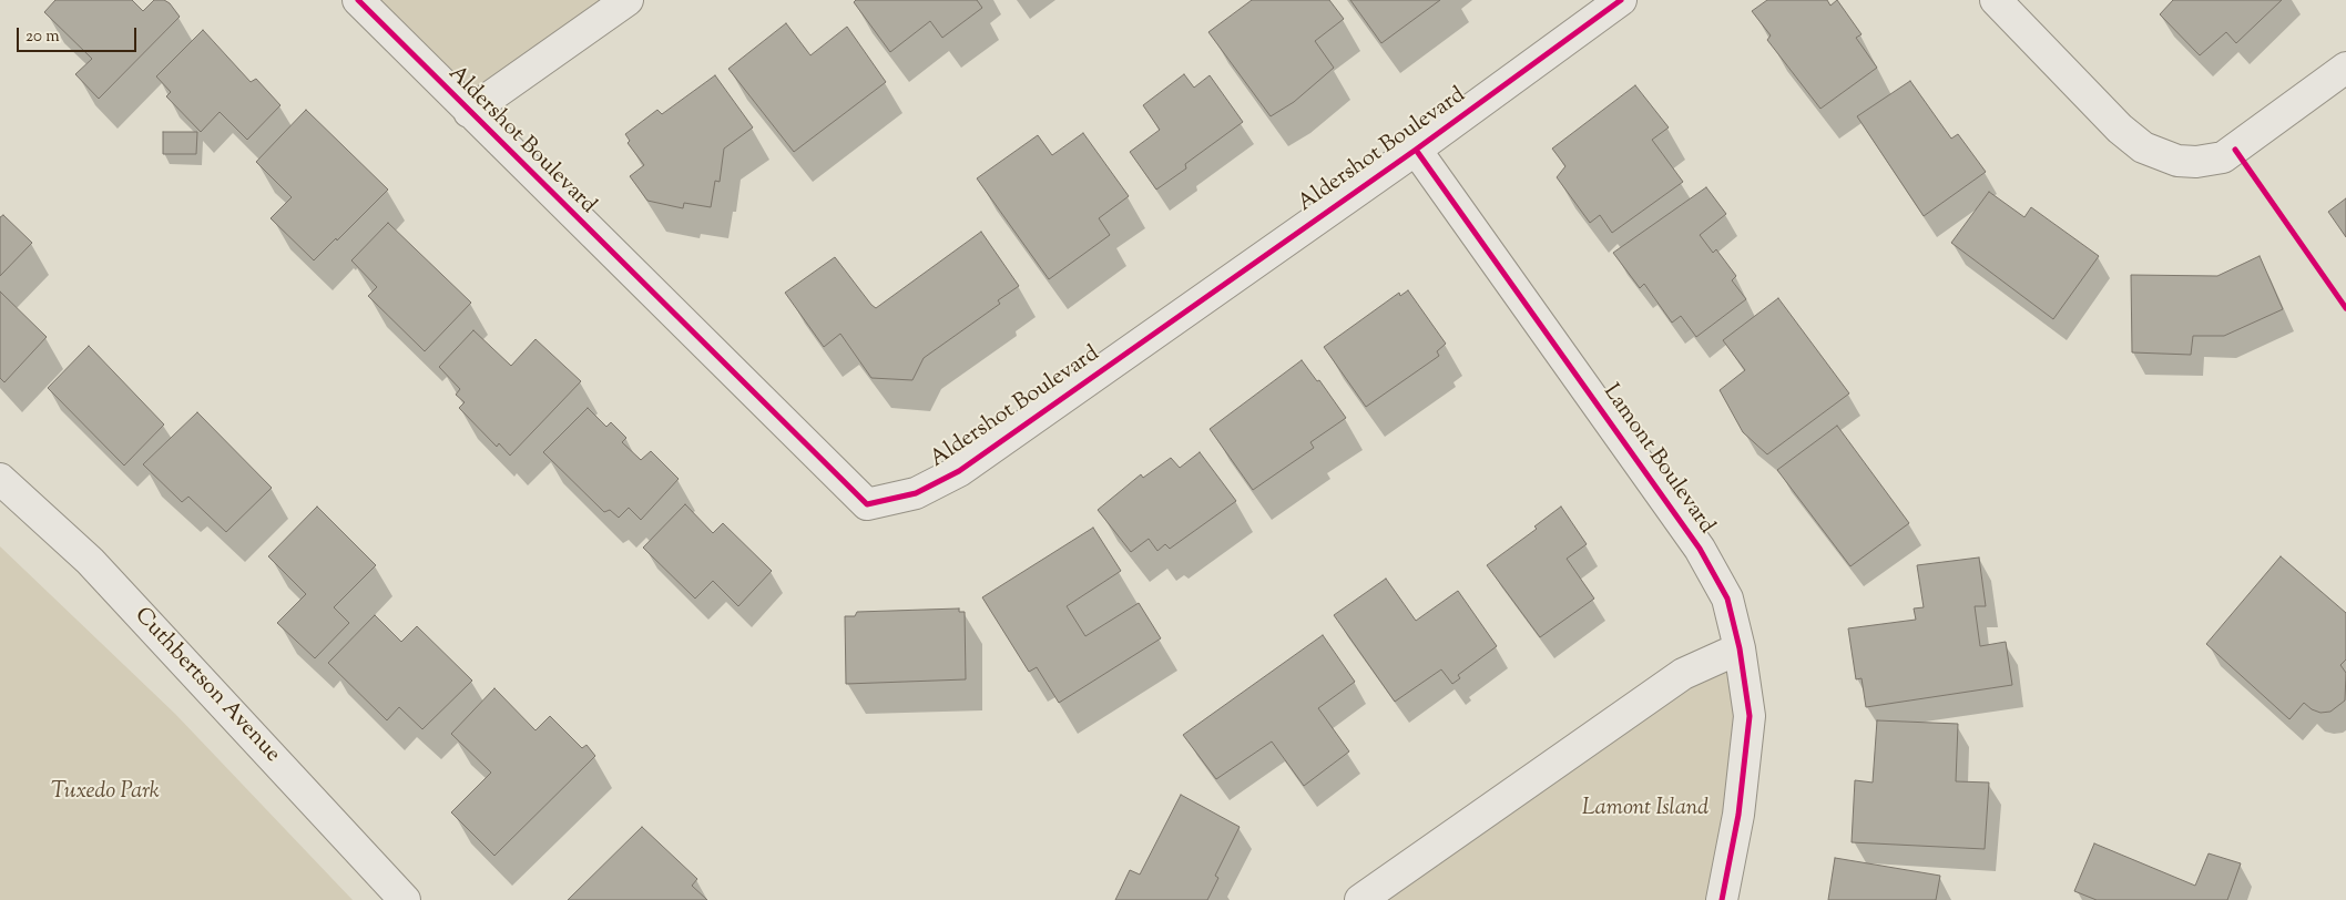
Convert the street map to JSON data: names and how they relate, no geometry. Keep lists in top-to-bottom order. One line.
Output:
{"streets":{"street":["Aldershot Boulevard","Lamont Boulevard","Cuthbertson Avenue"]},"crossings":[["Aldershot Boulevard","Lamont Boulevard"]],"parks":["Tuxedo Park","Lamont Island"],"scale_bar":"20 m"}
